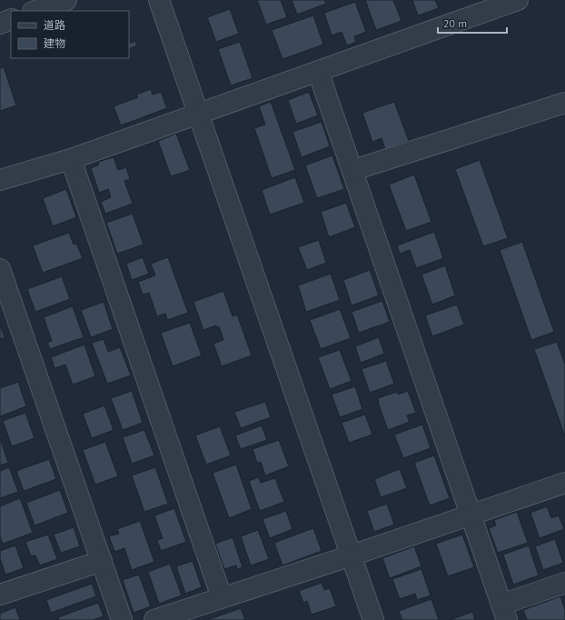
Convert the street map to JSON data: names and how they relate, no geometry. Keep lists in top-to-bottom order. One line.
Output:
{"legend":["道路","建物"],"scale_bar":"20 m"}
